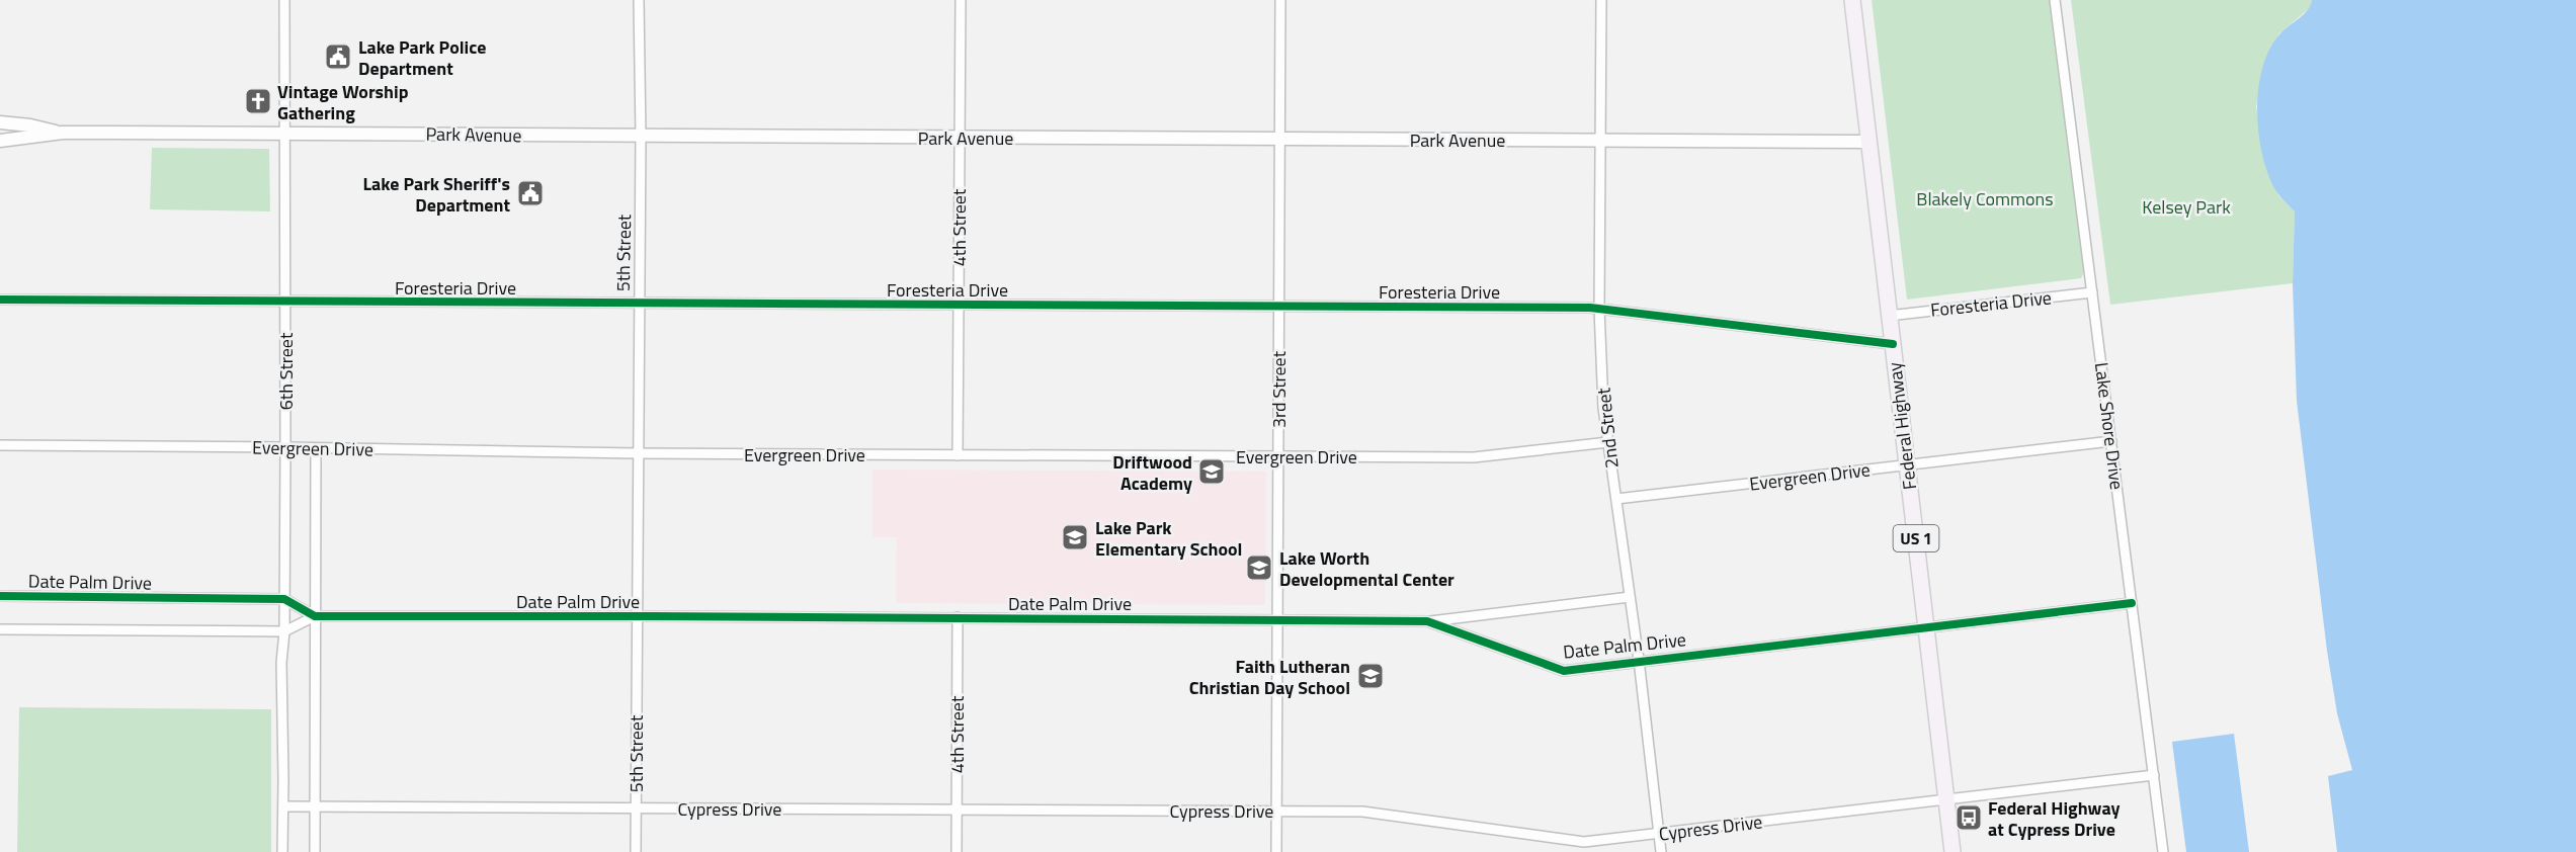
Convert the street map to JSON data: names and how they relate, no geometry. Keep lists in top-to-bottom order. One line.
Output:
{"streets":{"main road":["Federal Highway","US 1"],"street":["Park Avenue","4th Street","5th Street","Foresteria Drive","6th Street","3rd Street","Lake Shore Drive","2nd Street","Evergreen Drive","Date Palm Drive","Cypress Drive"]},"crossings":[["Park Avenue","4th Street"],["Park Avenue","5th Street"],["Park Avenue","6th Street"],["Park Avenue","3rd Street"],["Park Avenue","Federal Highway"],["Park Avenue","2nd Street"],["4th Street","Foresteria Drive"],["4th Street","Evergreen Drive"],["4th Street","Date Palm Drive"],["4th Street","Cypress Drive"],["5th Street","Foresteria Drive"],["5th Street","Evergreen Drive"],["5th Street","Date Palm Drive"],["5th Street","Cypress Drive"],["Foresteria Drive","6th Street"],["Foresteria Drive","3rd Street"],["Foresteria Drive","Federal Highway"],["Foresteria Drive","Lake Shore Drive"],["Foresteria Drive","2nd Street"],["6th Street","Evergreen Drive"],["6th Street","Date Palm Drive"],["6th Street","Cypress Drive"],["3rd Street","Evergreen Drive"],["3rd Street","Date Palm Drive"],["3rd Street","Cypress Drive"],["Federal Highway","Evergreen Drive"],["Federal Highway","Date Palm Drive"],["Federal Highway","Cypress Drive"],["Lake Shore Drive","Evergreen Drive"],["Lake Shore Drive","Date Palm Drive"],["Lake Shore Drive","Cypress Drive"],["2nd Street","Evergreen Drive"],["2nd Street","Date Palm Drive"],["2nd Street","Cypress Drive"]],"parks":["Blakely Commons","Kelsey Park"],"places":{"public building":["Lake Park Police Department","Lake Park Sheriff's Department"],"church":["Vintage Worship Gathering"],"school or university":["Driftwood Academy","Lake Park Elementary School","Lake Worth Developmental Center","Faith Lutheran Christian Day School"],"bus stop":["Federal Highway at Cypress Drive"]}}
